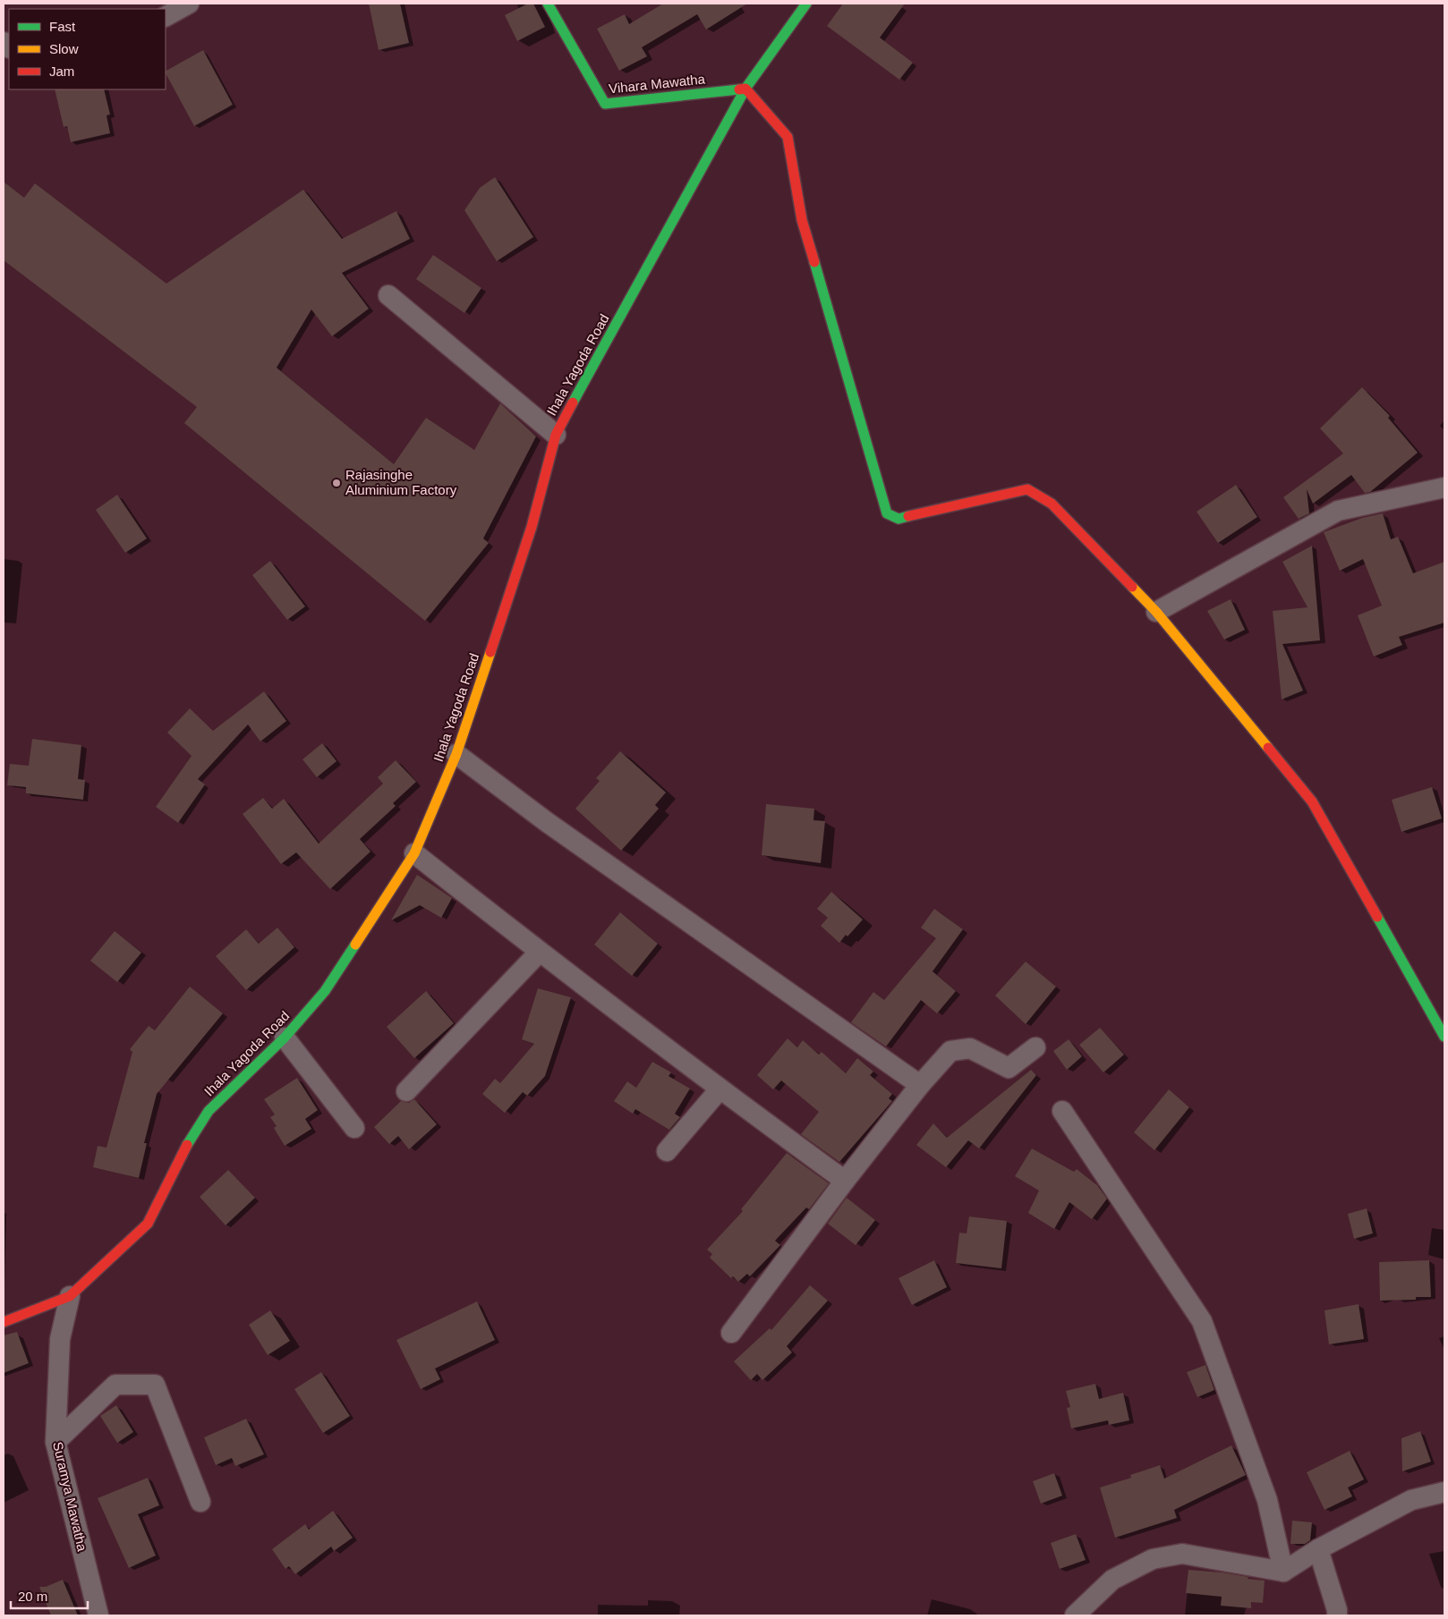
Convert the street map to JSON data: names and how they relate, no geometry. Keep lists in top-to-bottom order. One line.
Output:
{"streets":{"street":["Vihara Mawatha","Ihala Yagoda Road","Suramya Mawatha"]},"crossings":[["Vihara Mawatha","Ihala Yagoda Road"],["Ihala Yagoda Road","Suramya Mawatha"]],"places":["Rajasinghe Aluminium Factory"],"legend":["Fast","Slow","Jam"],"scale_bar":"20 m"}
